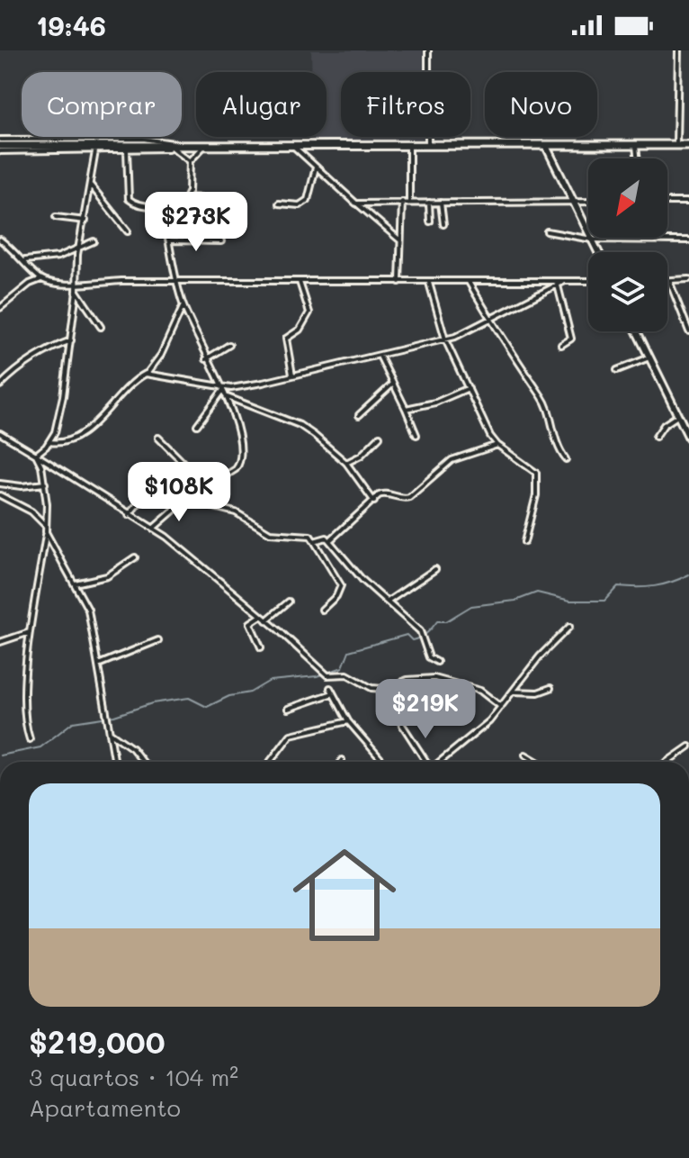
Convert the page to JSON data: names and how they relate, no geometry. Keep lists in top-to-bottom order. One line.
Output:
{"north":"bottom left","page":{"status":"19:46","chip":["Comprar","Alugar","Filtros","Novo"],"price":["$273K","$108K","$219K"],"list":[{"name":"$219,000","note":"3 quartos · 104 m² · Apartamento"}]}}
